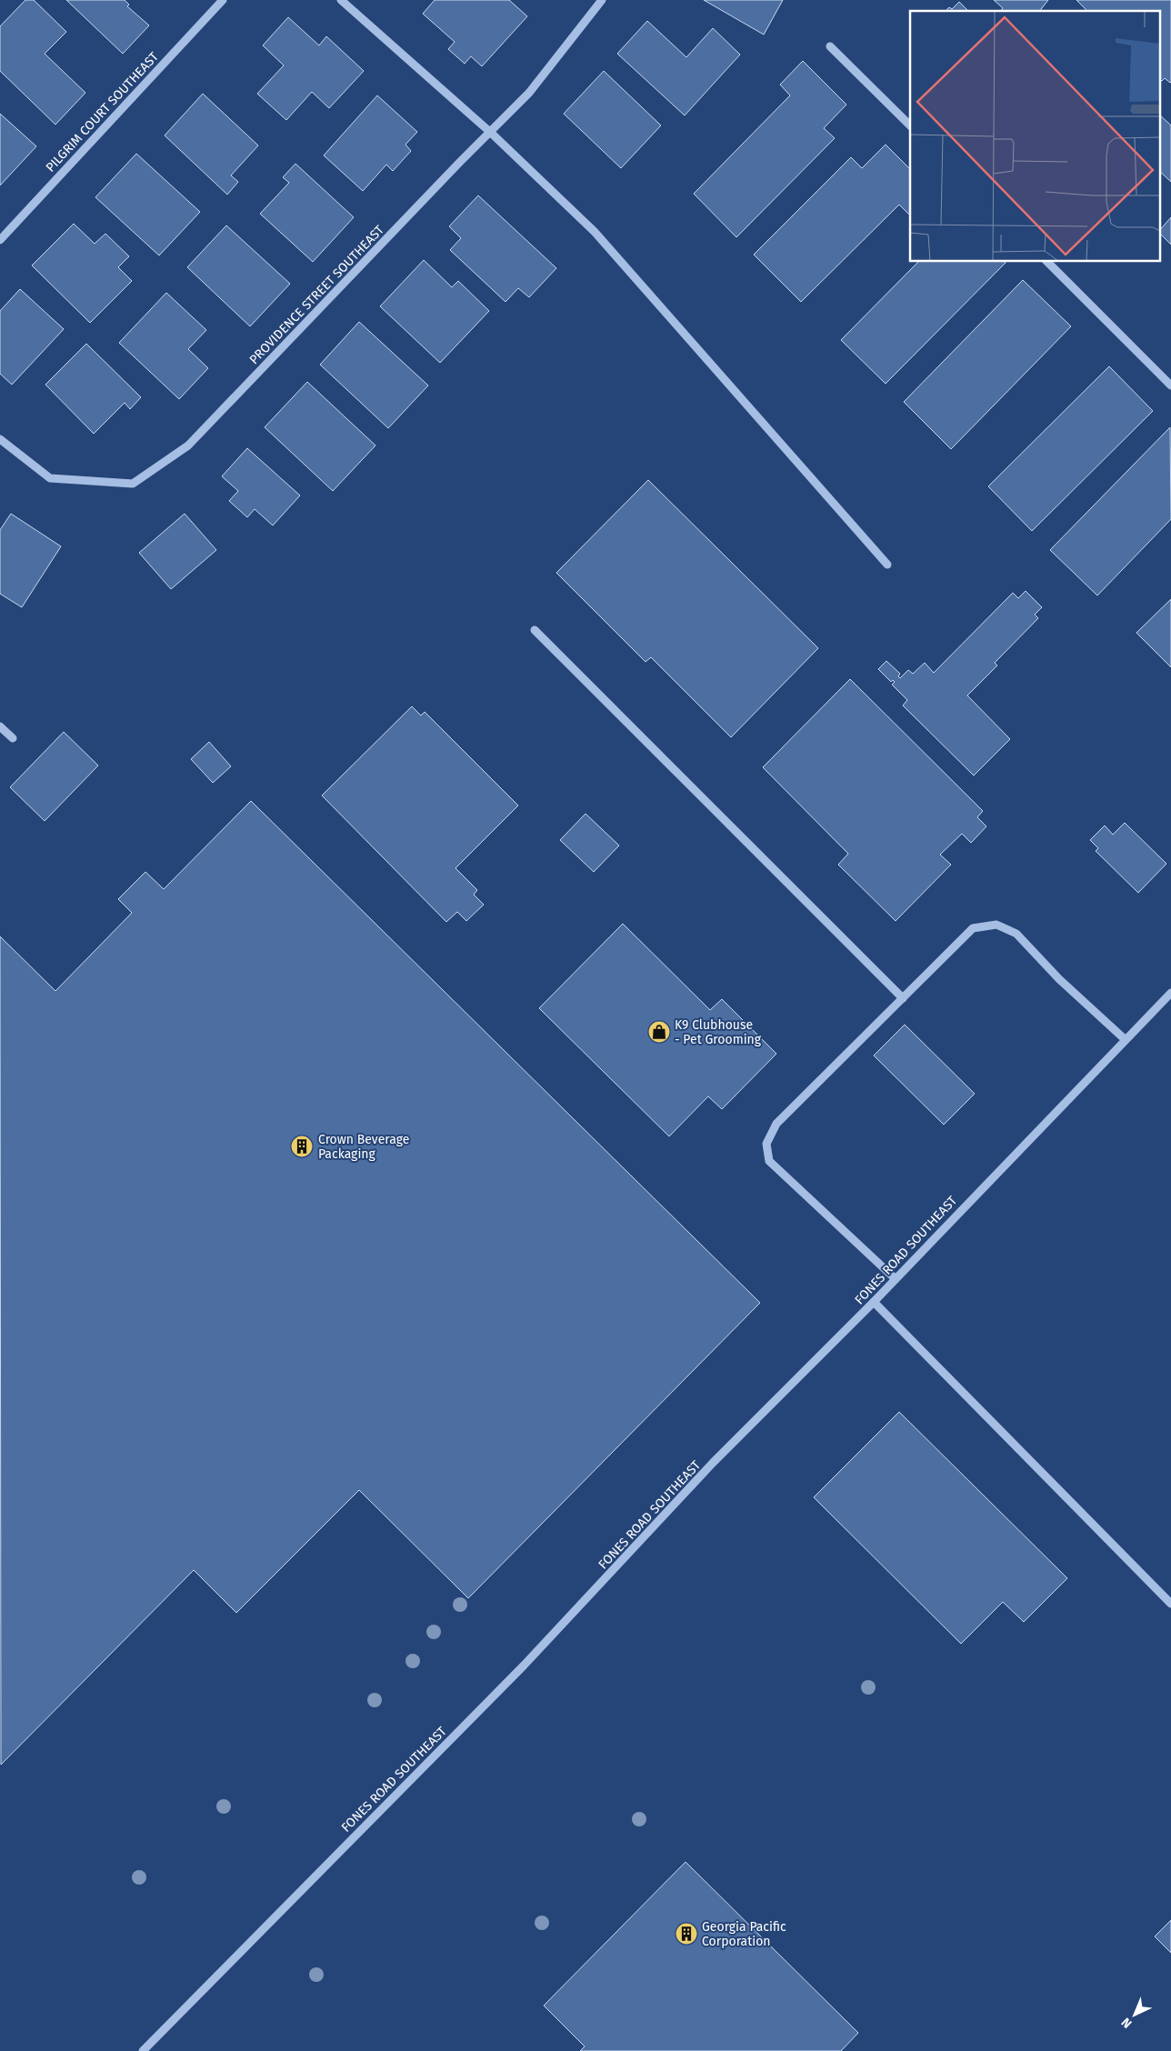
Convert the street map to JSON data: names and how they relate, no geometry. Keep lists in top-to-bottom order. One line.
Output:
{"streets":{"street":["PILGRIM COURT SOUTHEAST","PROVIDENCE STREET SOUTHEAST","FONES ROAD SOUTHEAST"]},"places":{"shop":["K9 Clubhouse - Pet Grooming"],"building":["Crown Beverage Packaging","Georgia Pacific Corporation"]},"north":"bottom left"}
